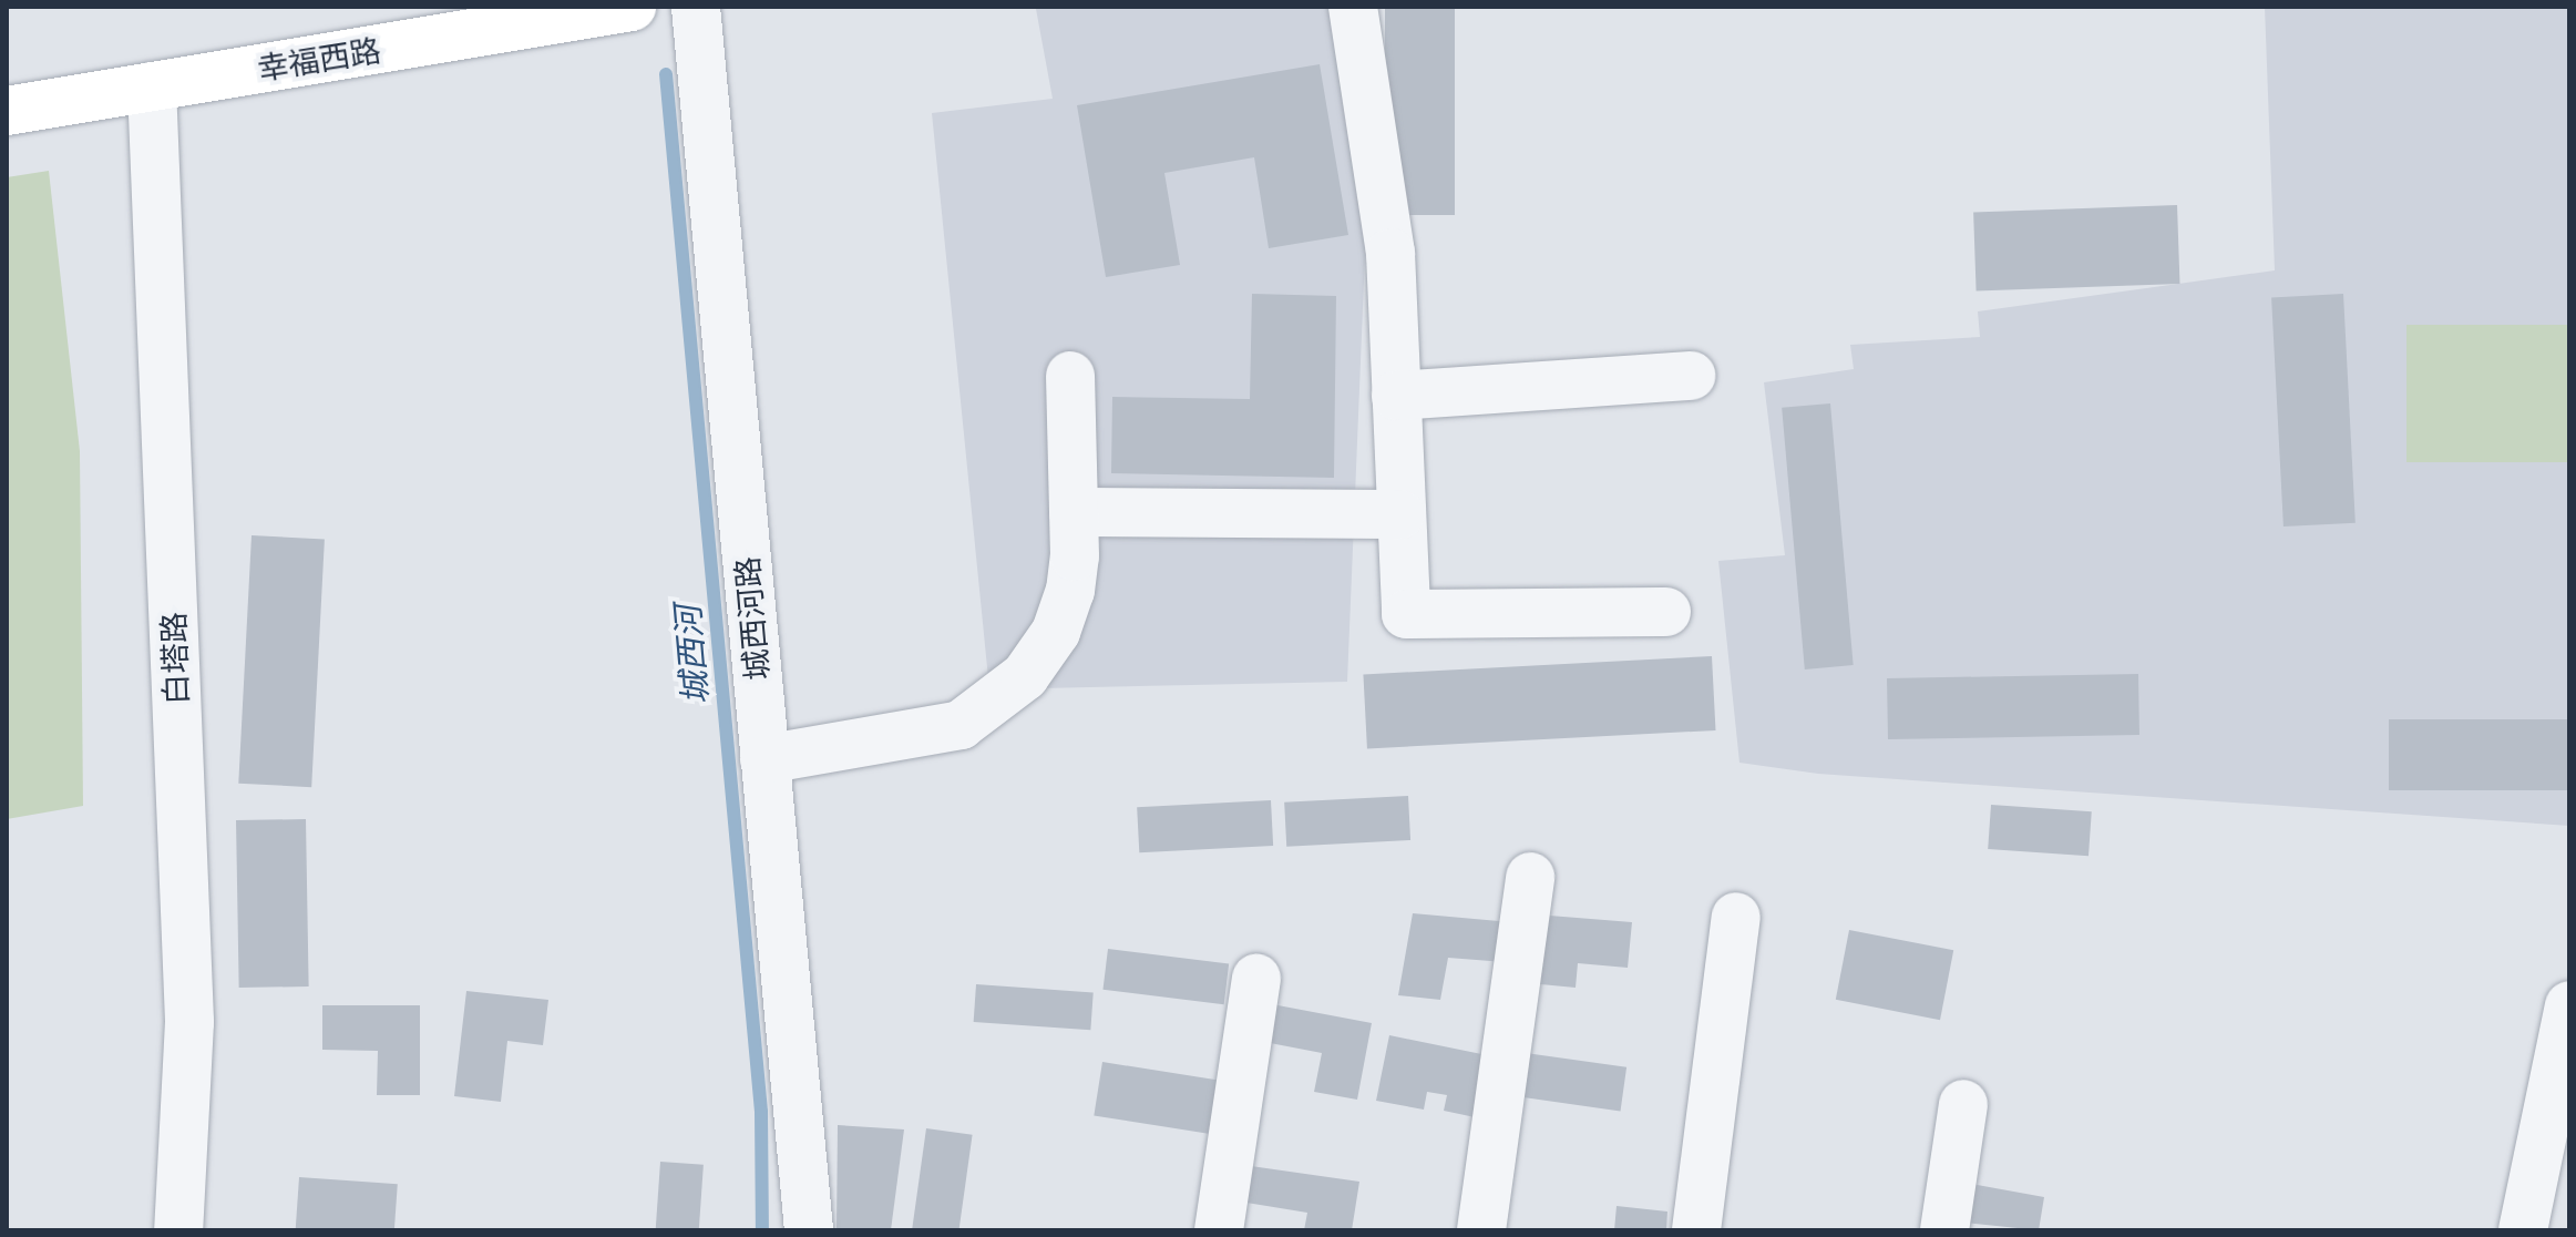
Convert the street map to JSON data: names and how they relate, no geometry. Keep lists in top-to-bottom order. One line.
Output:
{"streets":{"main road":["幸福西路"],"street":["城西河路","白塔路"]},"crossings":[["幸福西路","白塔路"]],"water":["城西河"]}
